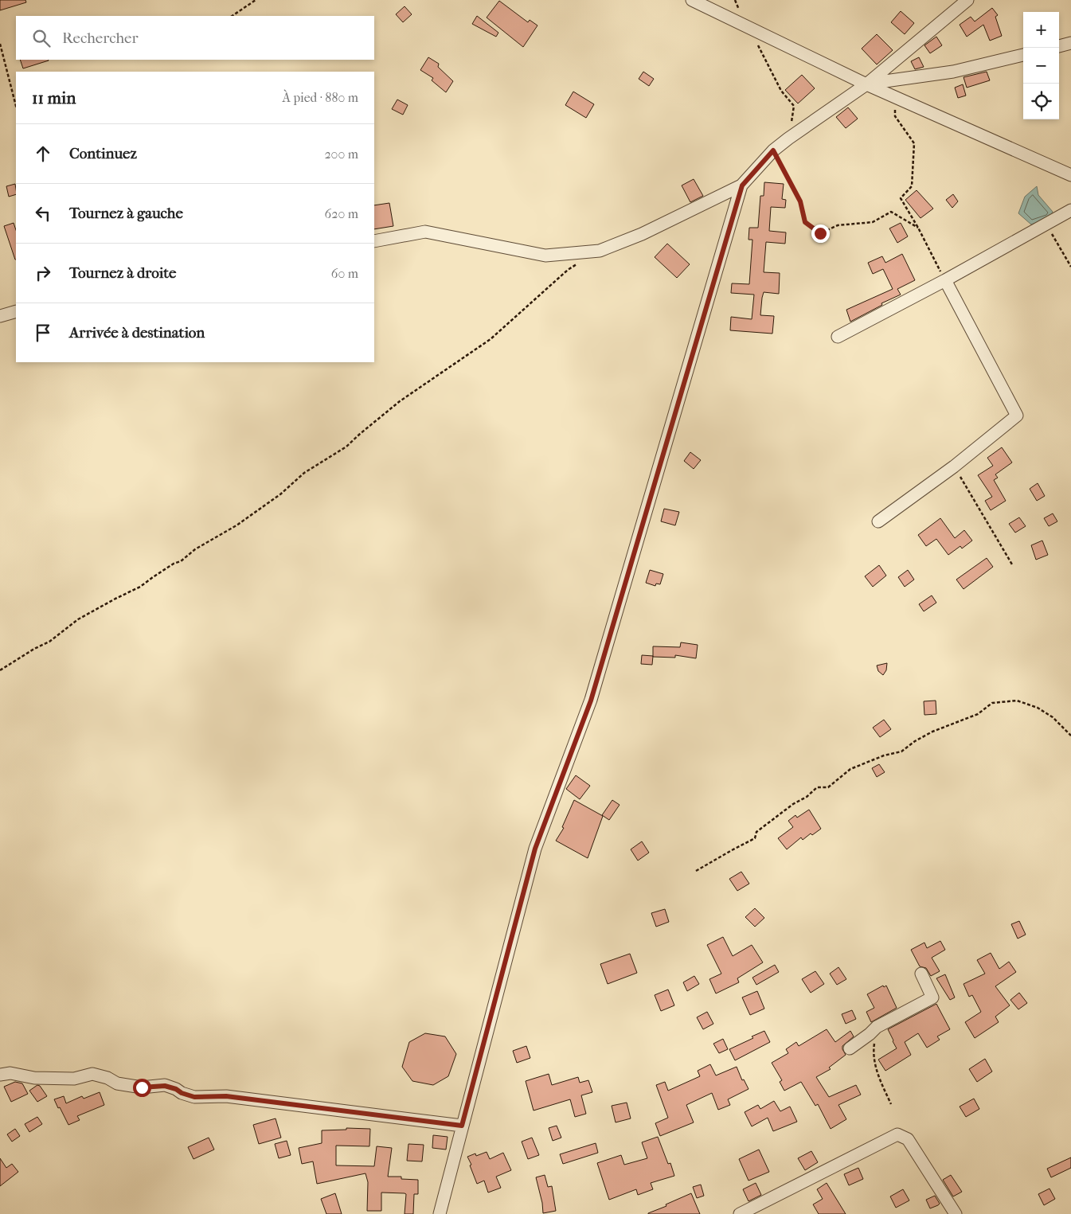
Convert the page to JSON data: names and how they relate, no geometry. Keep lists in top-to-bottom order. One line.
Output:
{"page":{"map_buttons":["+","−"],"search":"Rechercher","heading":["11 min","À pied · 880 m"],"list":[["Continuez","200 m"],["Tournez à gauche","620 m"],["Tournez à droite","60 m"],"Arrivée à destination"]}}
